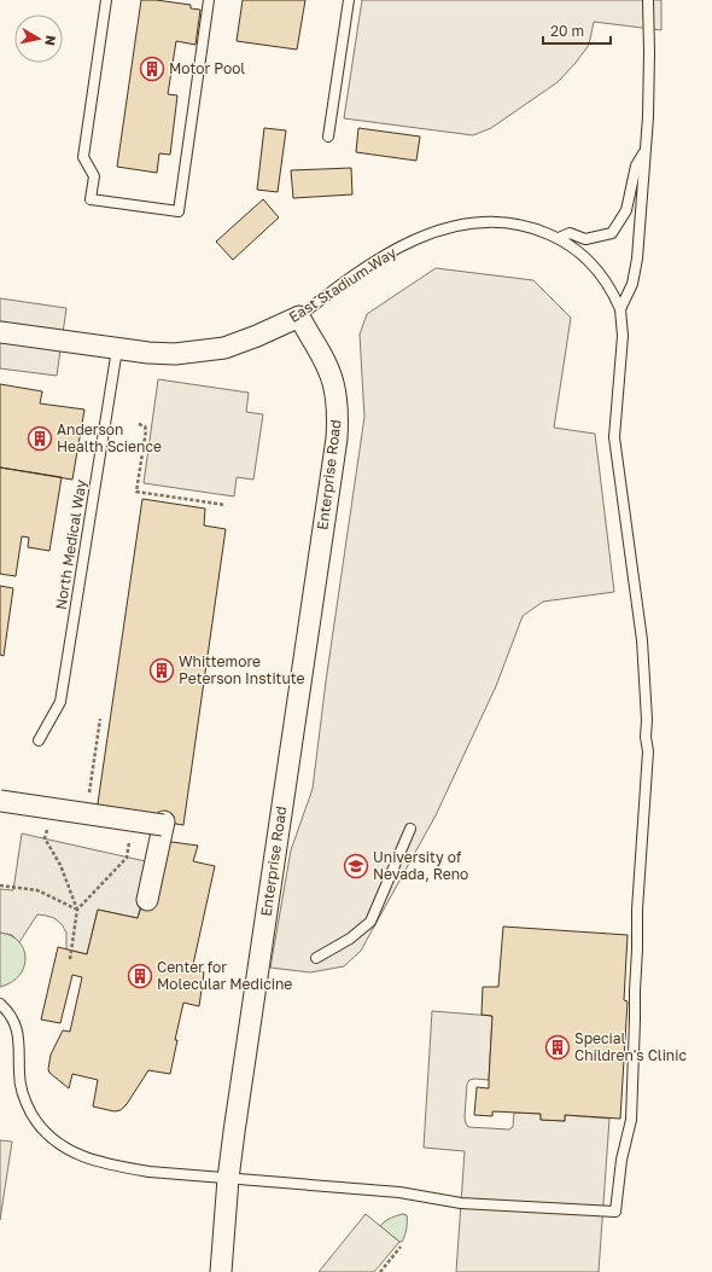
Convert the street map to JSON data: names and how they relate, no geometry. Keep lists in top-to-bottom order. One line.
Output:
{"streets":{"street":["East Stadium Way","Enterprise Road"],"lane":["North Medical Way"]},"crossings":[["East Stadium Way","Enterprise Road"],["East Stadium Way","North Medical Way"]],"places":{"building":["Motor Pool","Anderson Health Science","Whittemore Peterson Institute","Center for Molecular Medicine","Special Children's Clinic"],"school or university":["University of Nevada, Reno"]},"scale_bar":"20 m","north":"right"}
